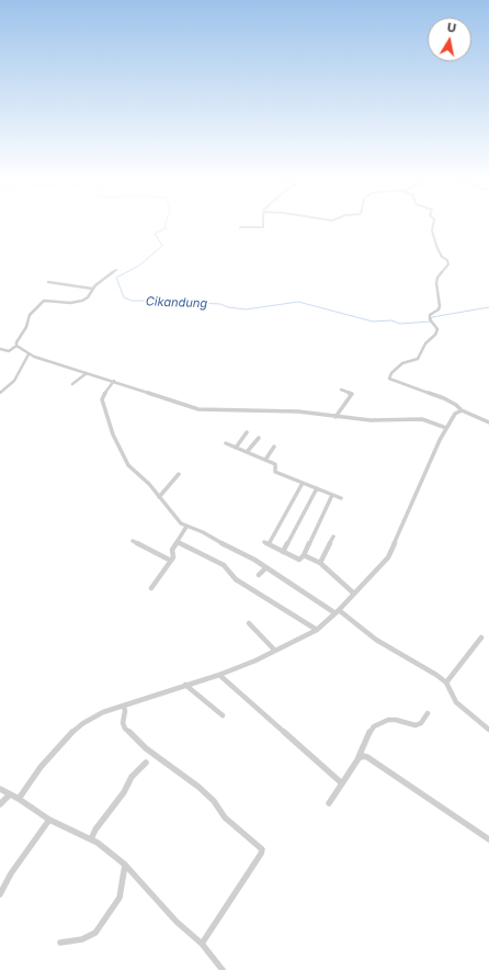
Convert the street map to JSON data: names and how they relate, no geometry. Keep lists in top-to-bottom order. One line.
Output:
{"water":["Cikandung"],"north":"top"}
